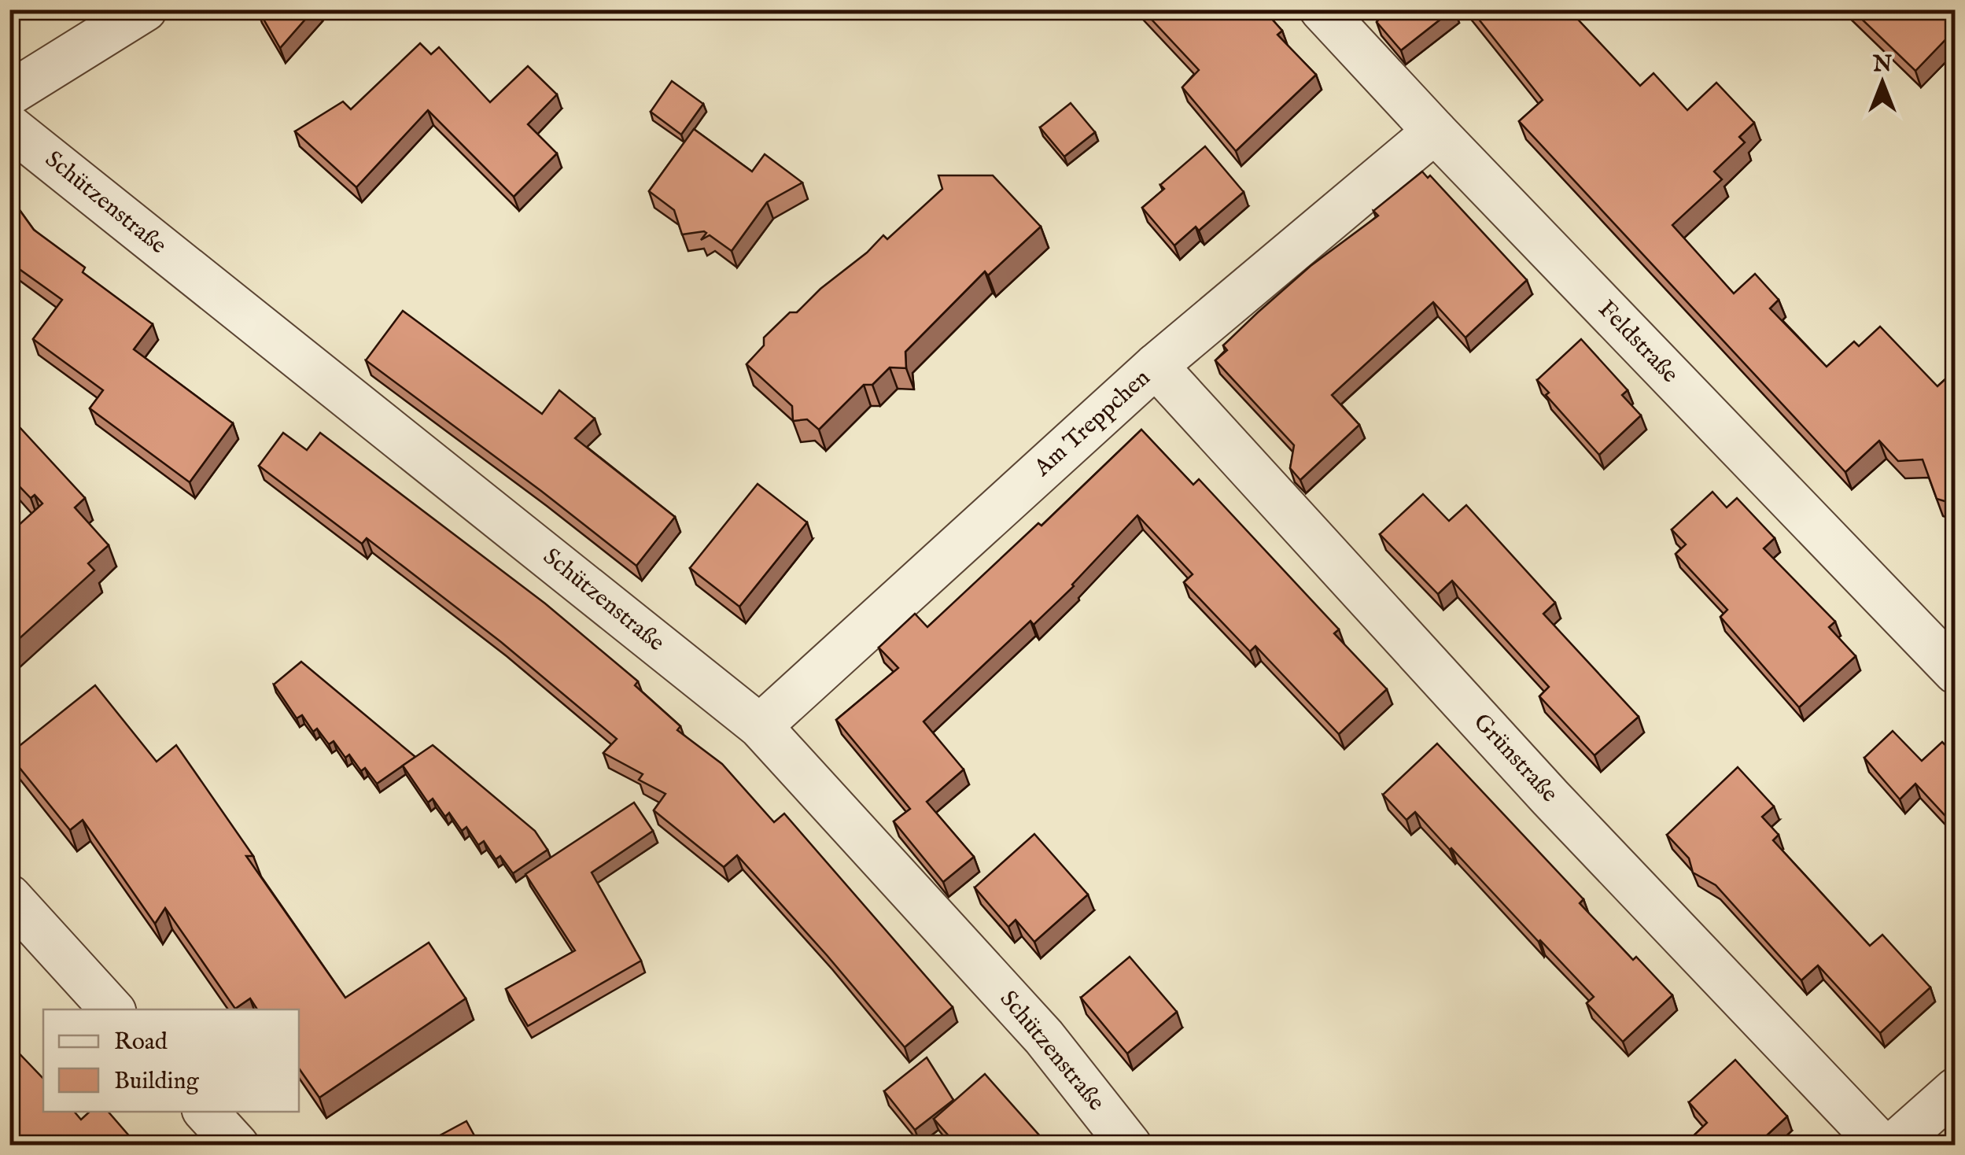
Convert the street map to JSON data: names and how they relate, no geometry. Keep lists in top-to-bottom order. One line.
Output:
{"streets":{"street":["Schützenstraße","Feldstraße","Am Treppchen","Grünstraße"]},"crossings":[["Schützenstraße","Am Treppchen"],["Feldstraße","Am Treppchen"],["Am Treppchen","Grünstraße"]],"legend":["Road","Building"],"north":"top"}
